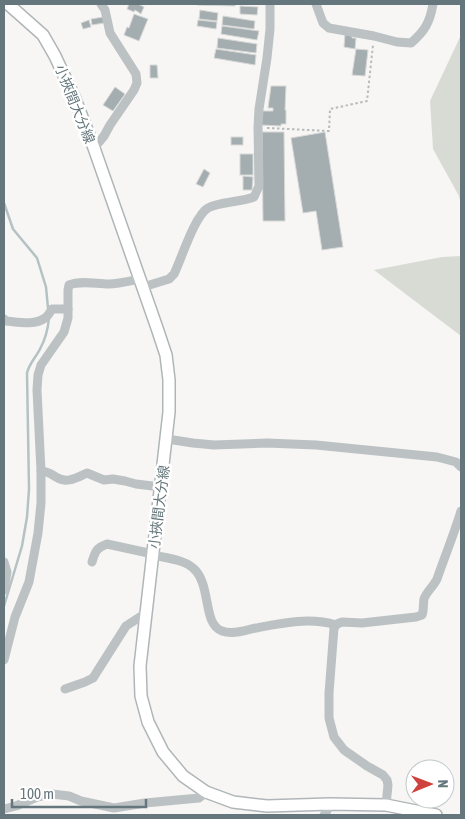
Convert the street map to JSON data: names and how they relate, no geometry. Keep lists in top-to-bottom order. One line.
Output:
{"streets":{"main road":["小挾間大分線"]},"scale_bar":"100 m","north":"right"}
